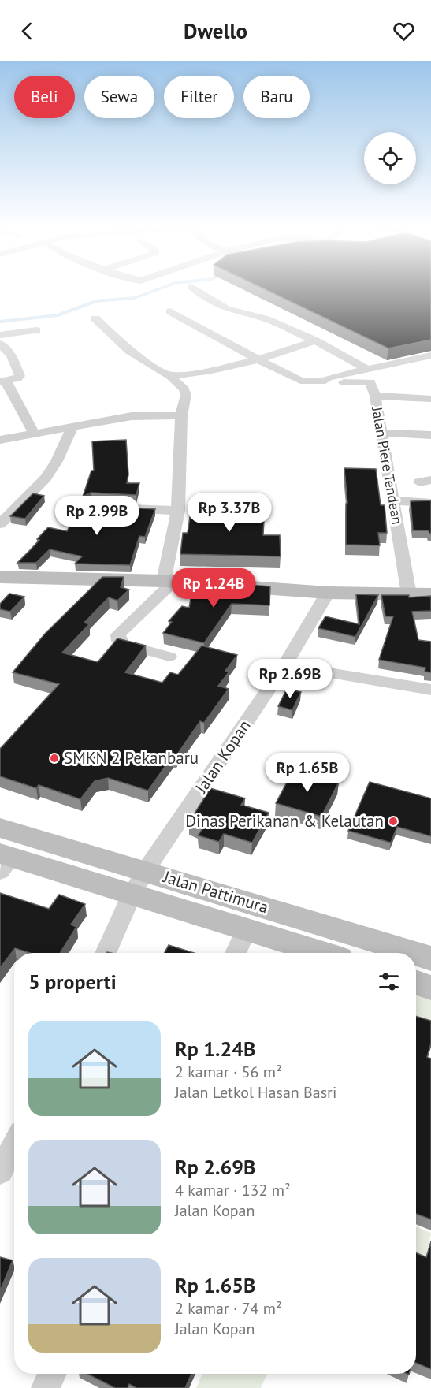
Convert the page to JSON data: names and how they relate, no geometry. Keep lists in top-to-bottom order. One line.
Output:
{"streets":{"main road":["Jalan Pattimura"],"street":["Jalan Piere Tendean","Jalan Kopan"]},"crossings":[["Jalan Kopan","Jalan Pattimura"]],"places":["SMKN 2 Pekanbaru","Dinas Perikanan & Kelautan"],"page":{"header":"Dwello","chip":["Beli","Sewa","Filter","Baru"],"price":["Rp 3.37B","Rp 2.99B","Rp 1.24B","Rp 2.69B","Rp 1.65B"],"heading":"5 properti","list":[{"name":"Rp 1.24B","note":"2 kamar · 56 m² · Jalan Letkol Hasan Basri"},{"name":"Rp 2.69B","note":"4 kamar · 132 m² · Jalan Kopan"},{"name":"Rp 1.65B","note":"2 kamar · 74 m² · Jalan Kopan"}]}}
